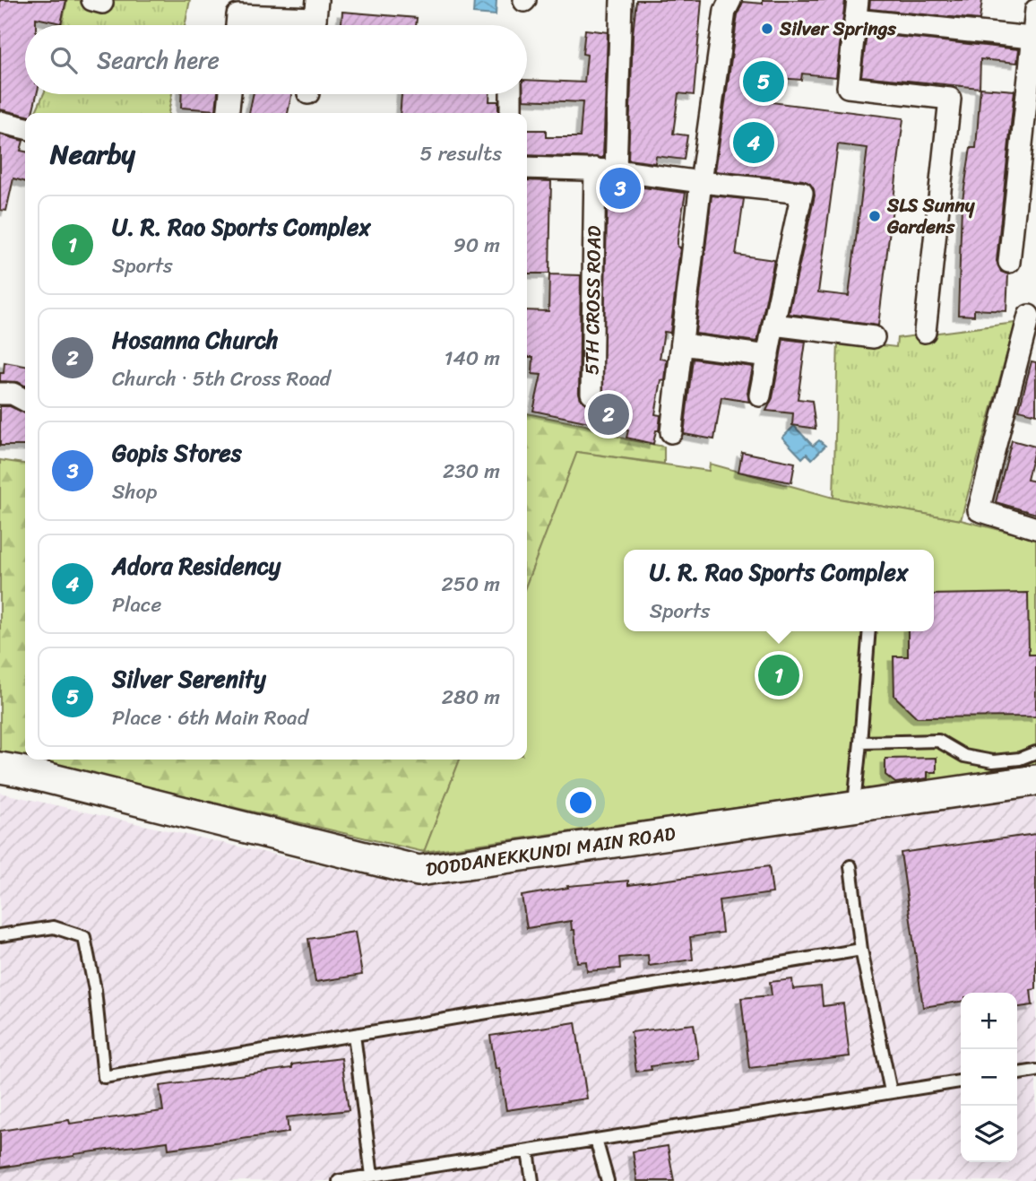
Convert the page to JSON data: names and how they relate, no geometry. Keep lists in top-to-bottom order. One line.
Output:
{"streets":{"street":["5TH CROSS ROAD","DODDANEKKUNDI MAIN ROAD"]},"places":["Silver Springs","SLS Sunny Gardens"],"page":{"search":"Search here","pins":["5","4","3","2","1"],"heading":["Nearby","5 results"],"list":[{"mark":"1","name":"U. R. Rao Sports Complex","note":"Sports","value":"90 m"},{"mark":"2","name":"Hosanna Church","note":"Church · 5th Cross Road","value":"140 m"},{"mark":"3","name":"Gopis Stores","note":"Shop","value":"230 m"},{"mark":"4","name":"Adora Residency","note":"Place","value":"250 m"},{"mark":"5","name":"Silver Serenity","note":"Place · 6th Main Road","value":"280 m"}],"popup":["U. R. Rao Sports Complex","Sports"],"map_buttons":["+","−"]}}
